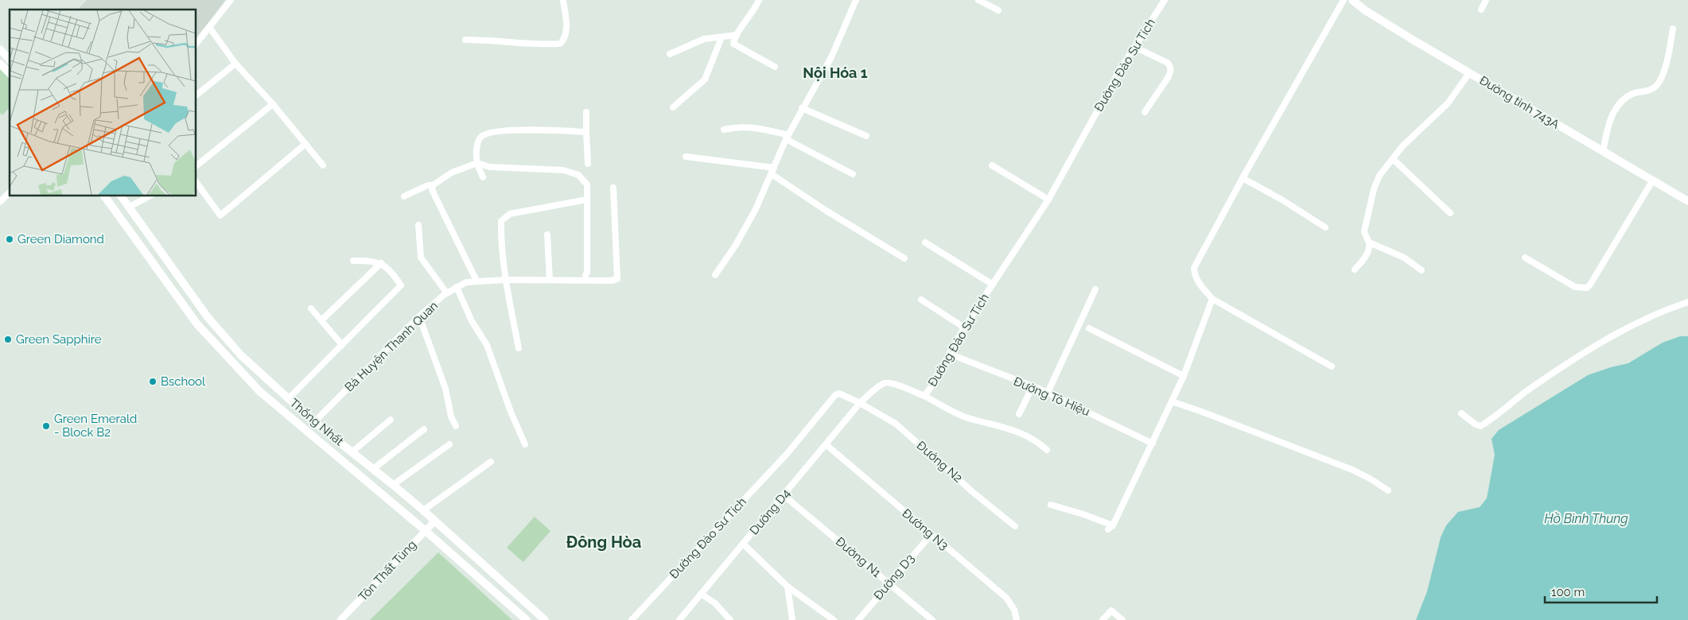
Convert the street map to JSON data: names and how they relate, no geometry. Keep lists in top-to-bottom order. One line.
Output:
{"streets":{"main road":["Đường tỉnh 743A","Thống Nhất"],"street":["Đường Đào Sư Tích","Bà Huyện Thanh Quan","Đường Tô Hiệu","Đướng N2","Dường D4","Đường N3","Đường N1","Tôn Thất Tùng","Đường D3"]},"crossings":[["Đường Đào Sư Tích","Đường Tô Hiệu"],["Đường Đào Sư Tích","Đướng N2"],["Đường Đào Sư Tích","Dường D4"],["Bà Huyện Thanh Quan","Thống Nhất"],["Thống Nhất","Tôn Thất Tùng"],["Đướng N2","Dường D4"],["Dường D4","Đường N3"],["Dường D4","Đường N1"],["Đường N3","Đường D3"],["Đường N1","Đường D3"]],"districts":["Nội Hóa 1","Đông Hòa"],"water":["Hồ Bình Thung"],"places":["Green Diamond","Green Sapphire","Bschool","Green Emerald - Block B2"],"scale_bar":"100 m"}
